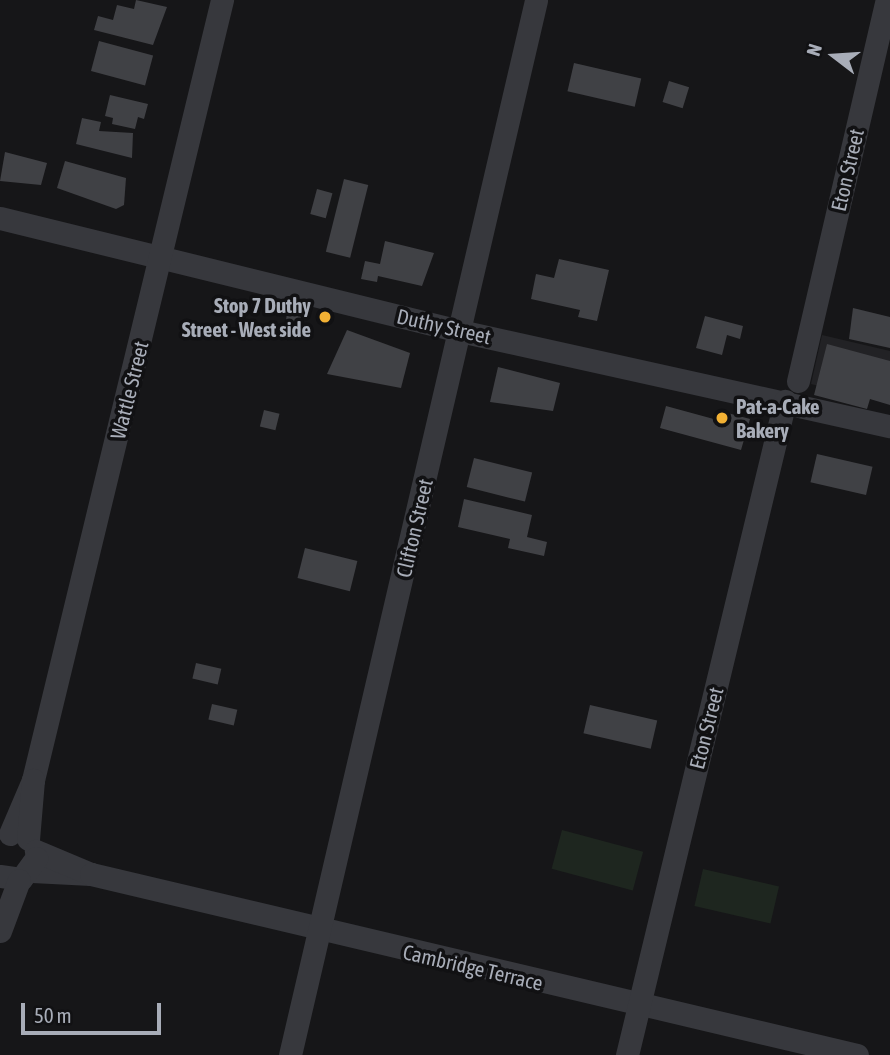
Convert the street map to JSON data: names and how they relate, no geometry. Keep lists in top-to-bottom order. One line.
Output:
{"streets":{"street":["Eton Street","Duthy Street","Wattle Street","Clifton Street","Cambridge Terrace"]},"crossings":[["Eton Street","Duthy Street"],["Eton Street","Cambridge Terrace"],["Duthy Street","Wattle Street"],["Duthy Street","Clifton Street"],["Wattle Street","Cambridge Terrace"],["Clifton Street","Cambridge Terrace"]],"places":["Stop 7 Duthy Street - West side","Pat-a-Cake Bakery"],"scale_bar":"50 m","north":"left"}
